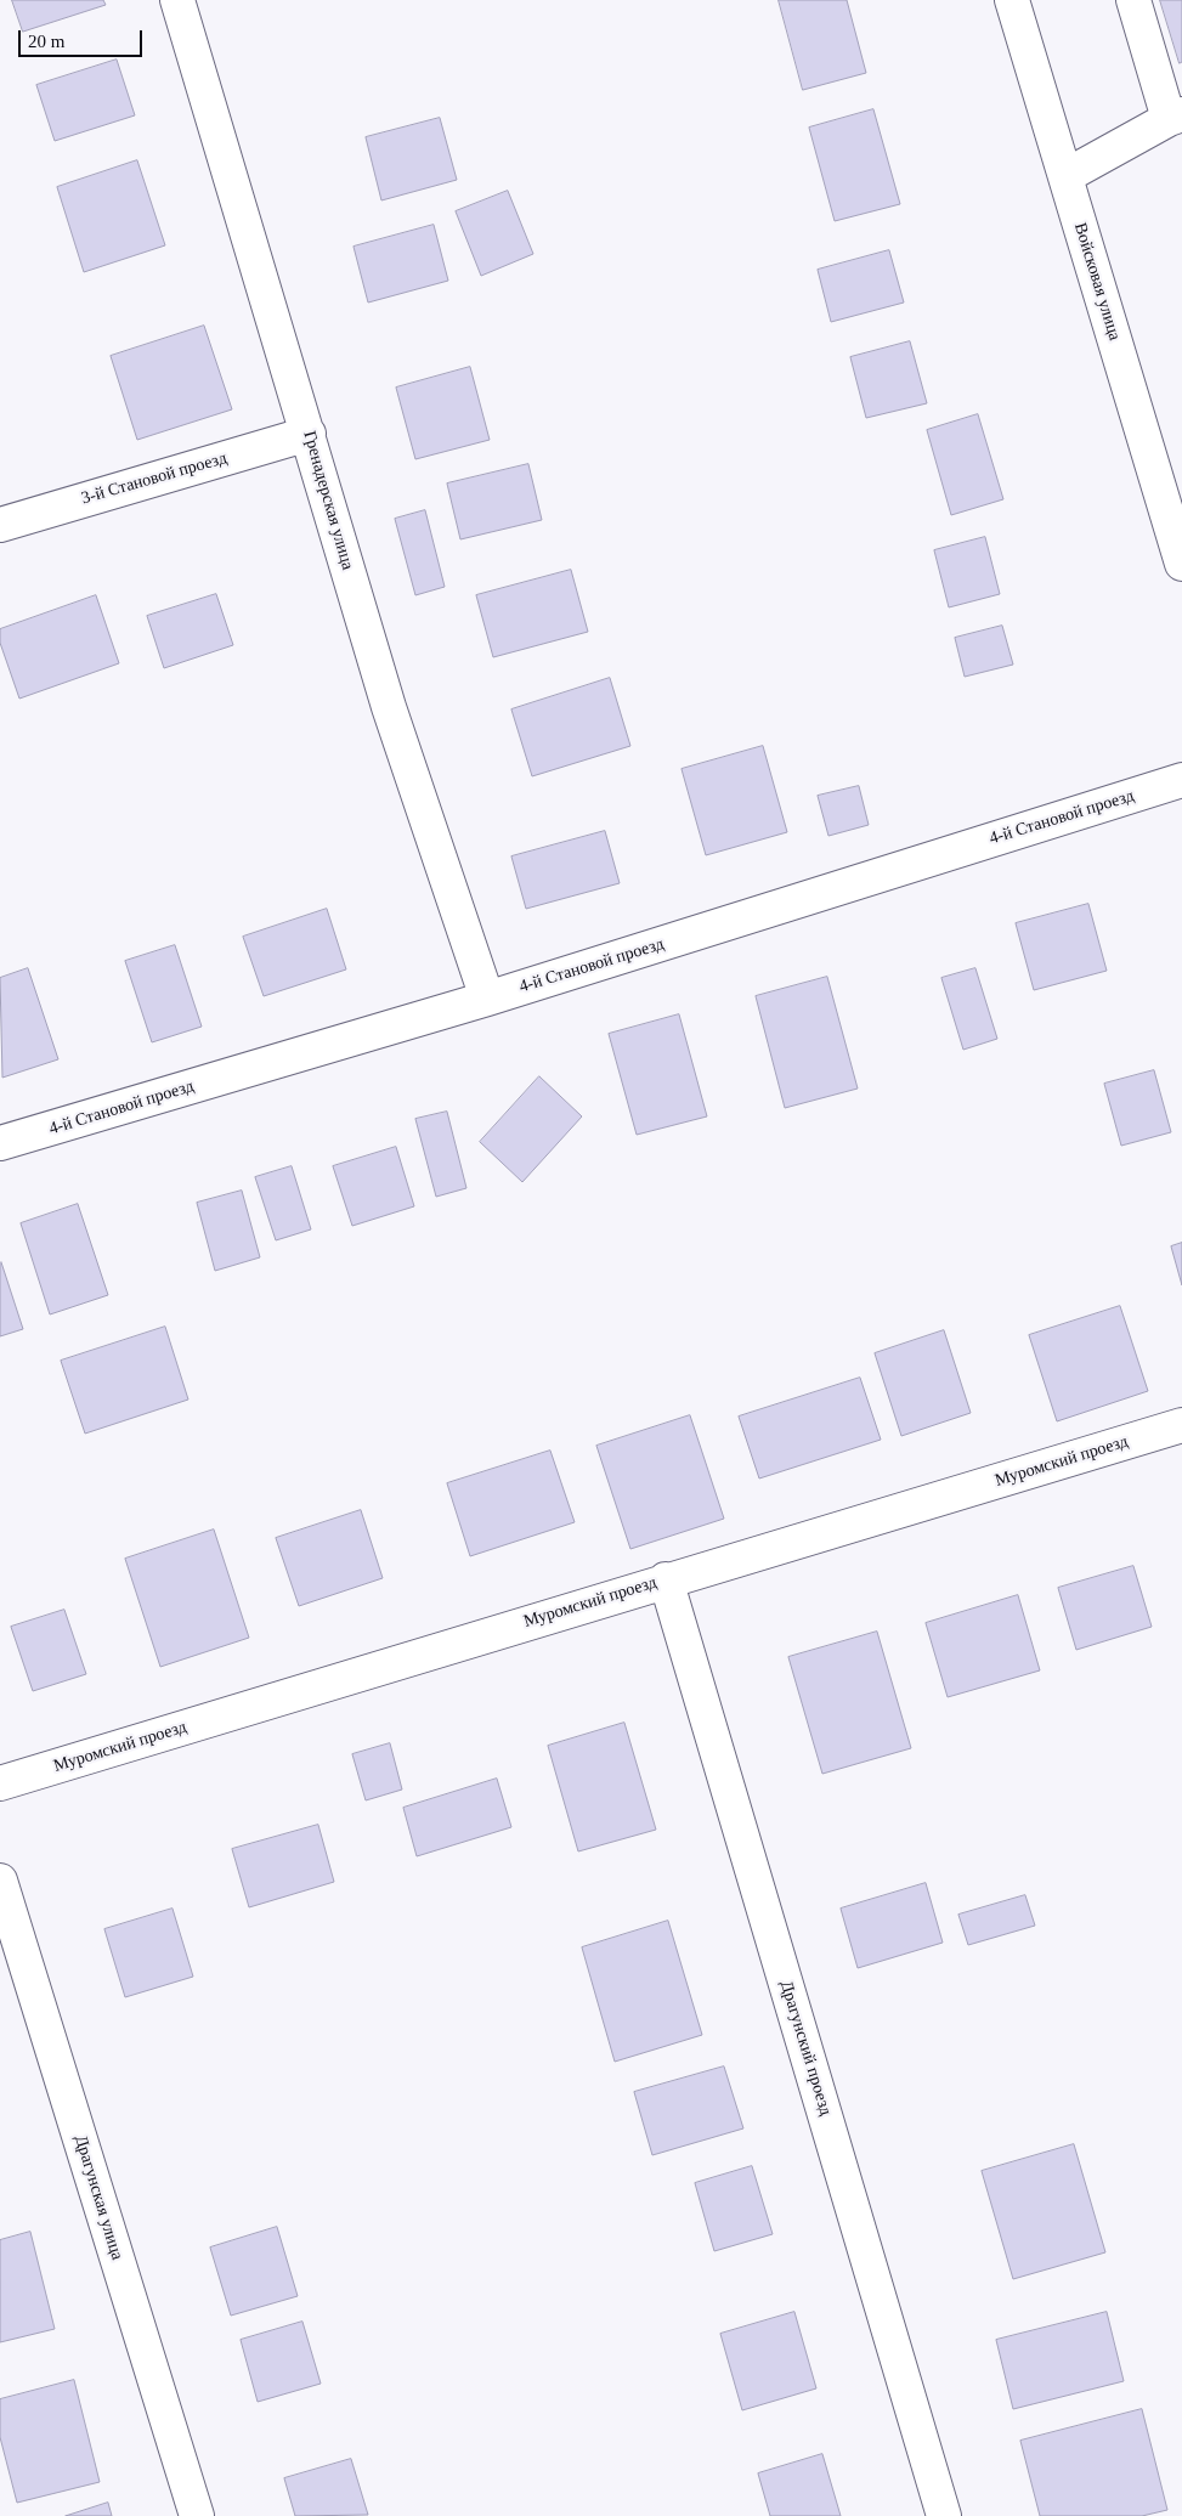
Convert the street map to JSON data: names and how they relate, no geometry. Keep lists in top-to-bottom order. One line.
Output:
{"streets":{"street":["Войсковая улица","3-й Становой проезд","Гренадерская улица","4-й Становой проезд","Муромский проезд","Драгунский проезд","Драгунская улица"]},"crossings":[["3-й Становой проезд","Гренадерская улица"],["Гренадерская улица","4-й Становой проезд"],["Муромский проезд","Драгунский проезд"]],"scale_bar":"20 m"}
